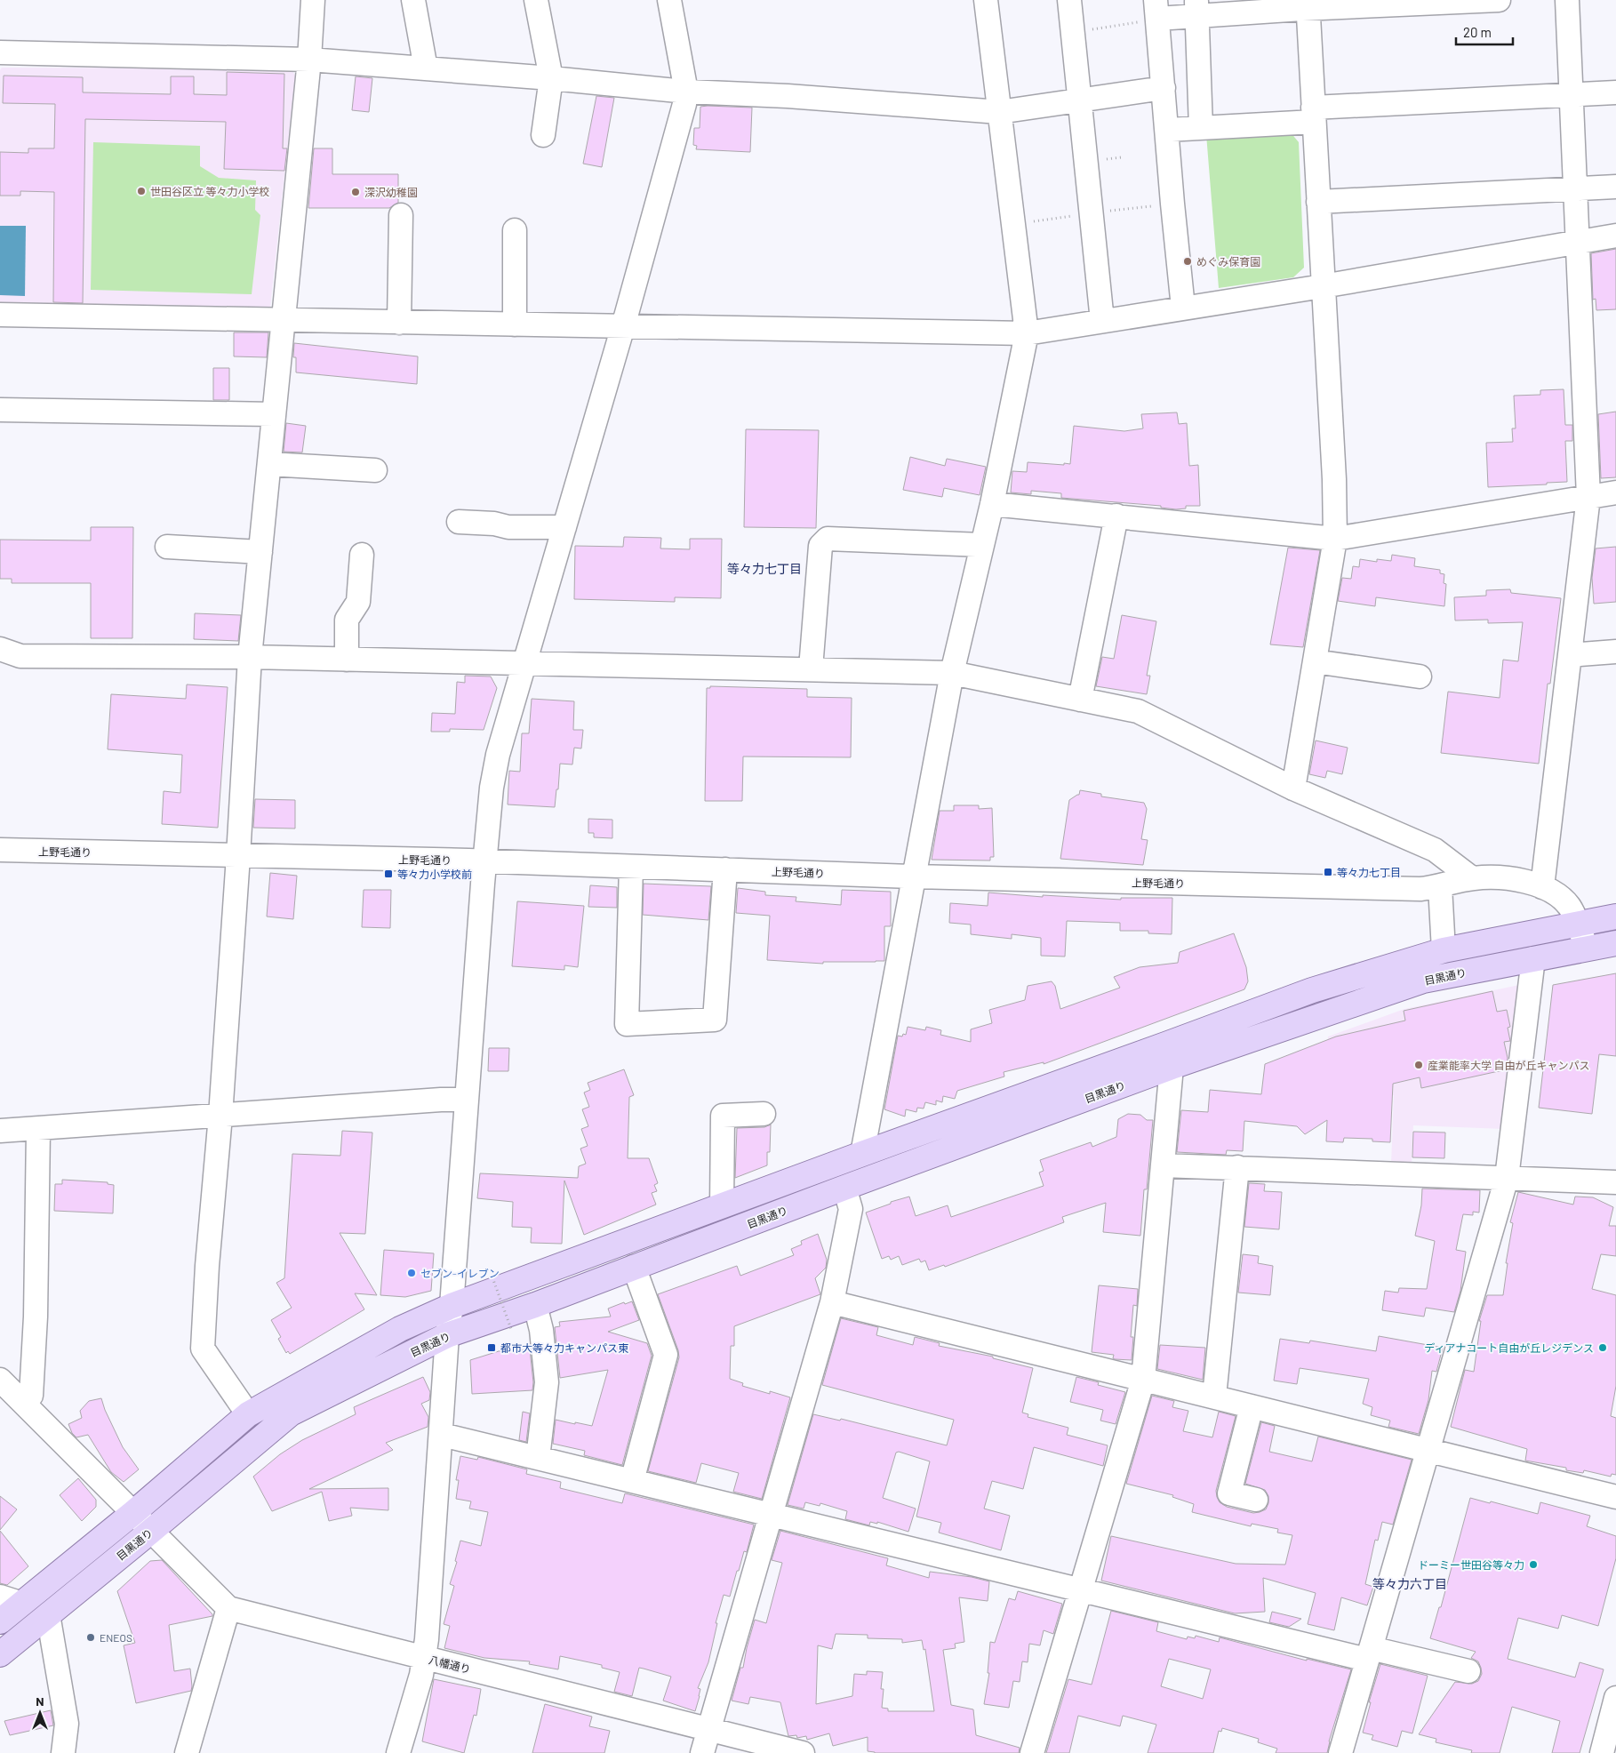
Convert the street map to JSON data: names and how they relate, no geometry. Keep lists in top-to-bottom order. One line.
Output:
{"streets":{"main road":["目黒通り"],"street":["上野毛通り","八幡通り"]},"crossings":[["上野毛通り","目黒通り"],["目黒通り","八幡通り"]],"districts":["等々力七丁目","等々力六丁目"],"places":{"other":["世田谷区立 等々力小学校","深沢幼稚園","めぐみ保育園","産業能率大学 自由が丘キャンパス","セブン-イレブン","ディアナコート自由が丘レジデンス","ドーミー世田谷等々力","ENEOS"],"transit":["等々力七丁目","等々力小学校前","都市大等々力キャンパス東"]},"scale_bar":"20 m","north":"top"}
